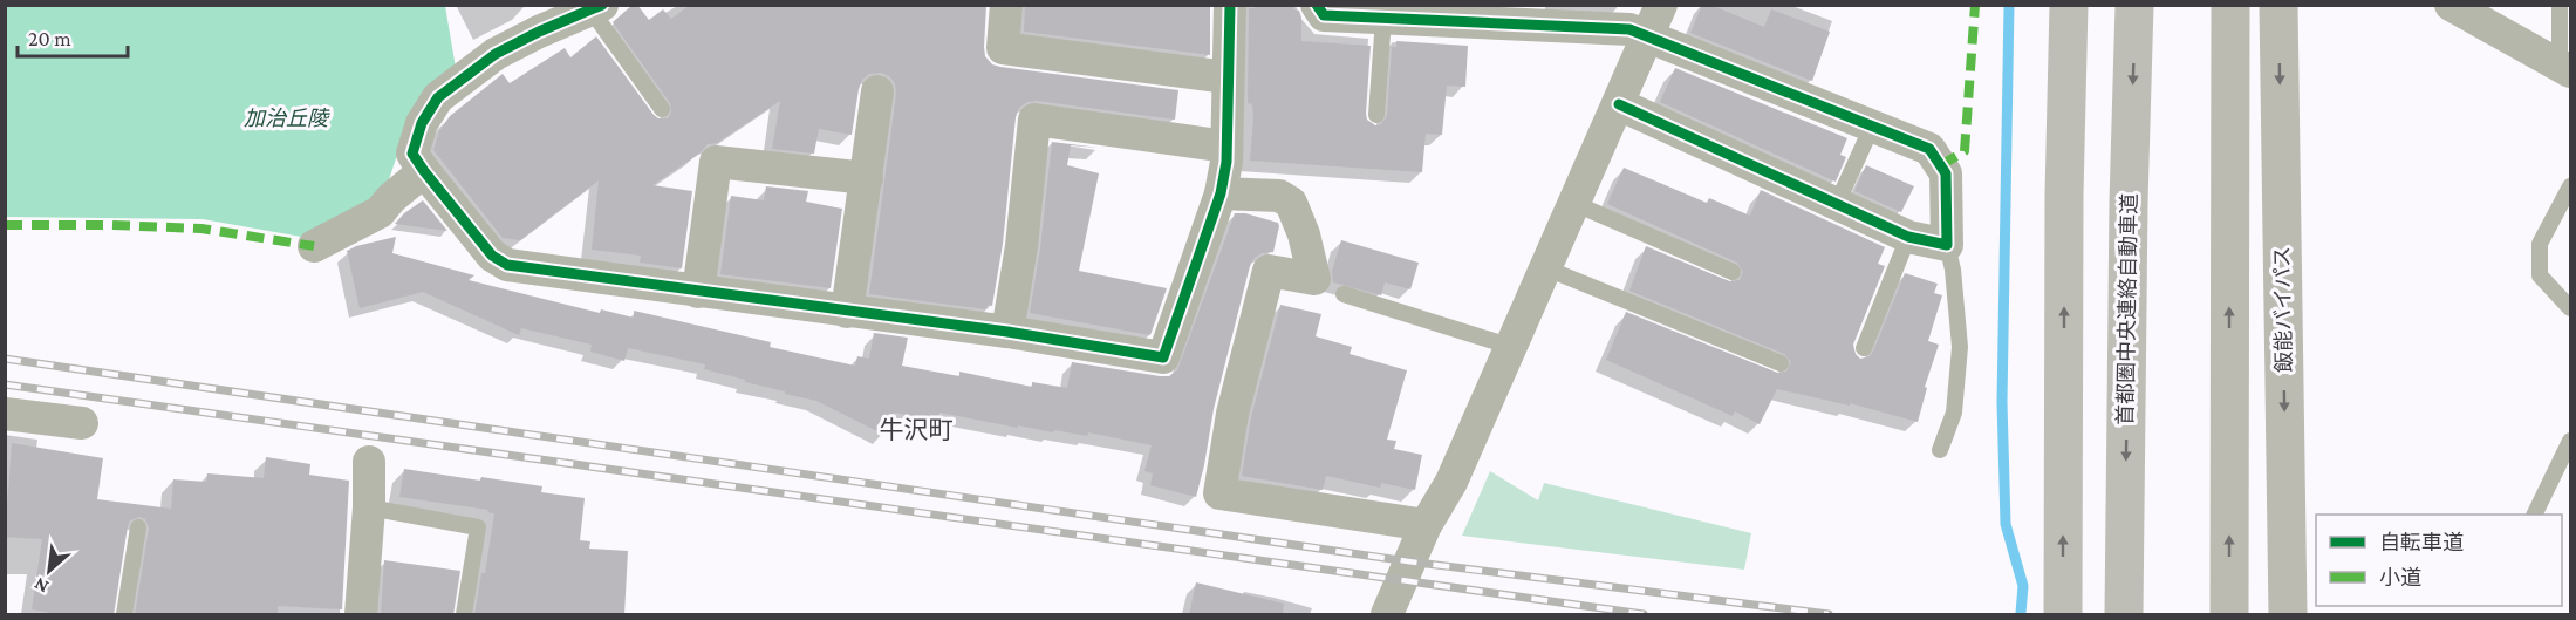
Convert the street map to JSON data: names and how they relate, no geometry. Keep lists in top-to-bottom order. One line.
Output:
{"streets":{"highway":["首都圏中央連絡自動車道","飯能バイパス"]},"districts":["牛沢町"],"parks":["加治丘陵"],"legend":["自転車道","小道"],"scale_bar":"20 m","north":"bottom left"}
